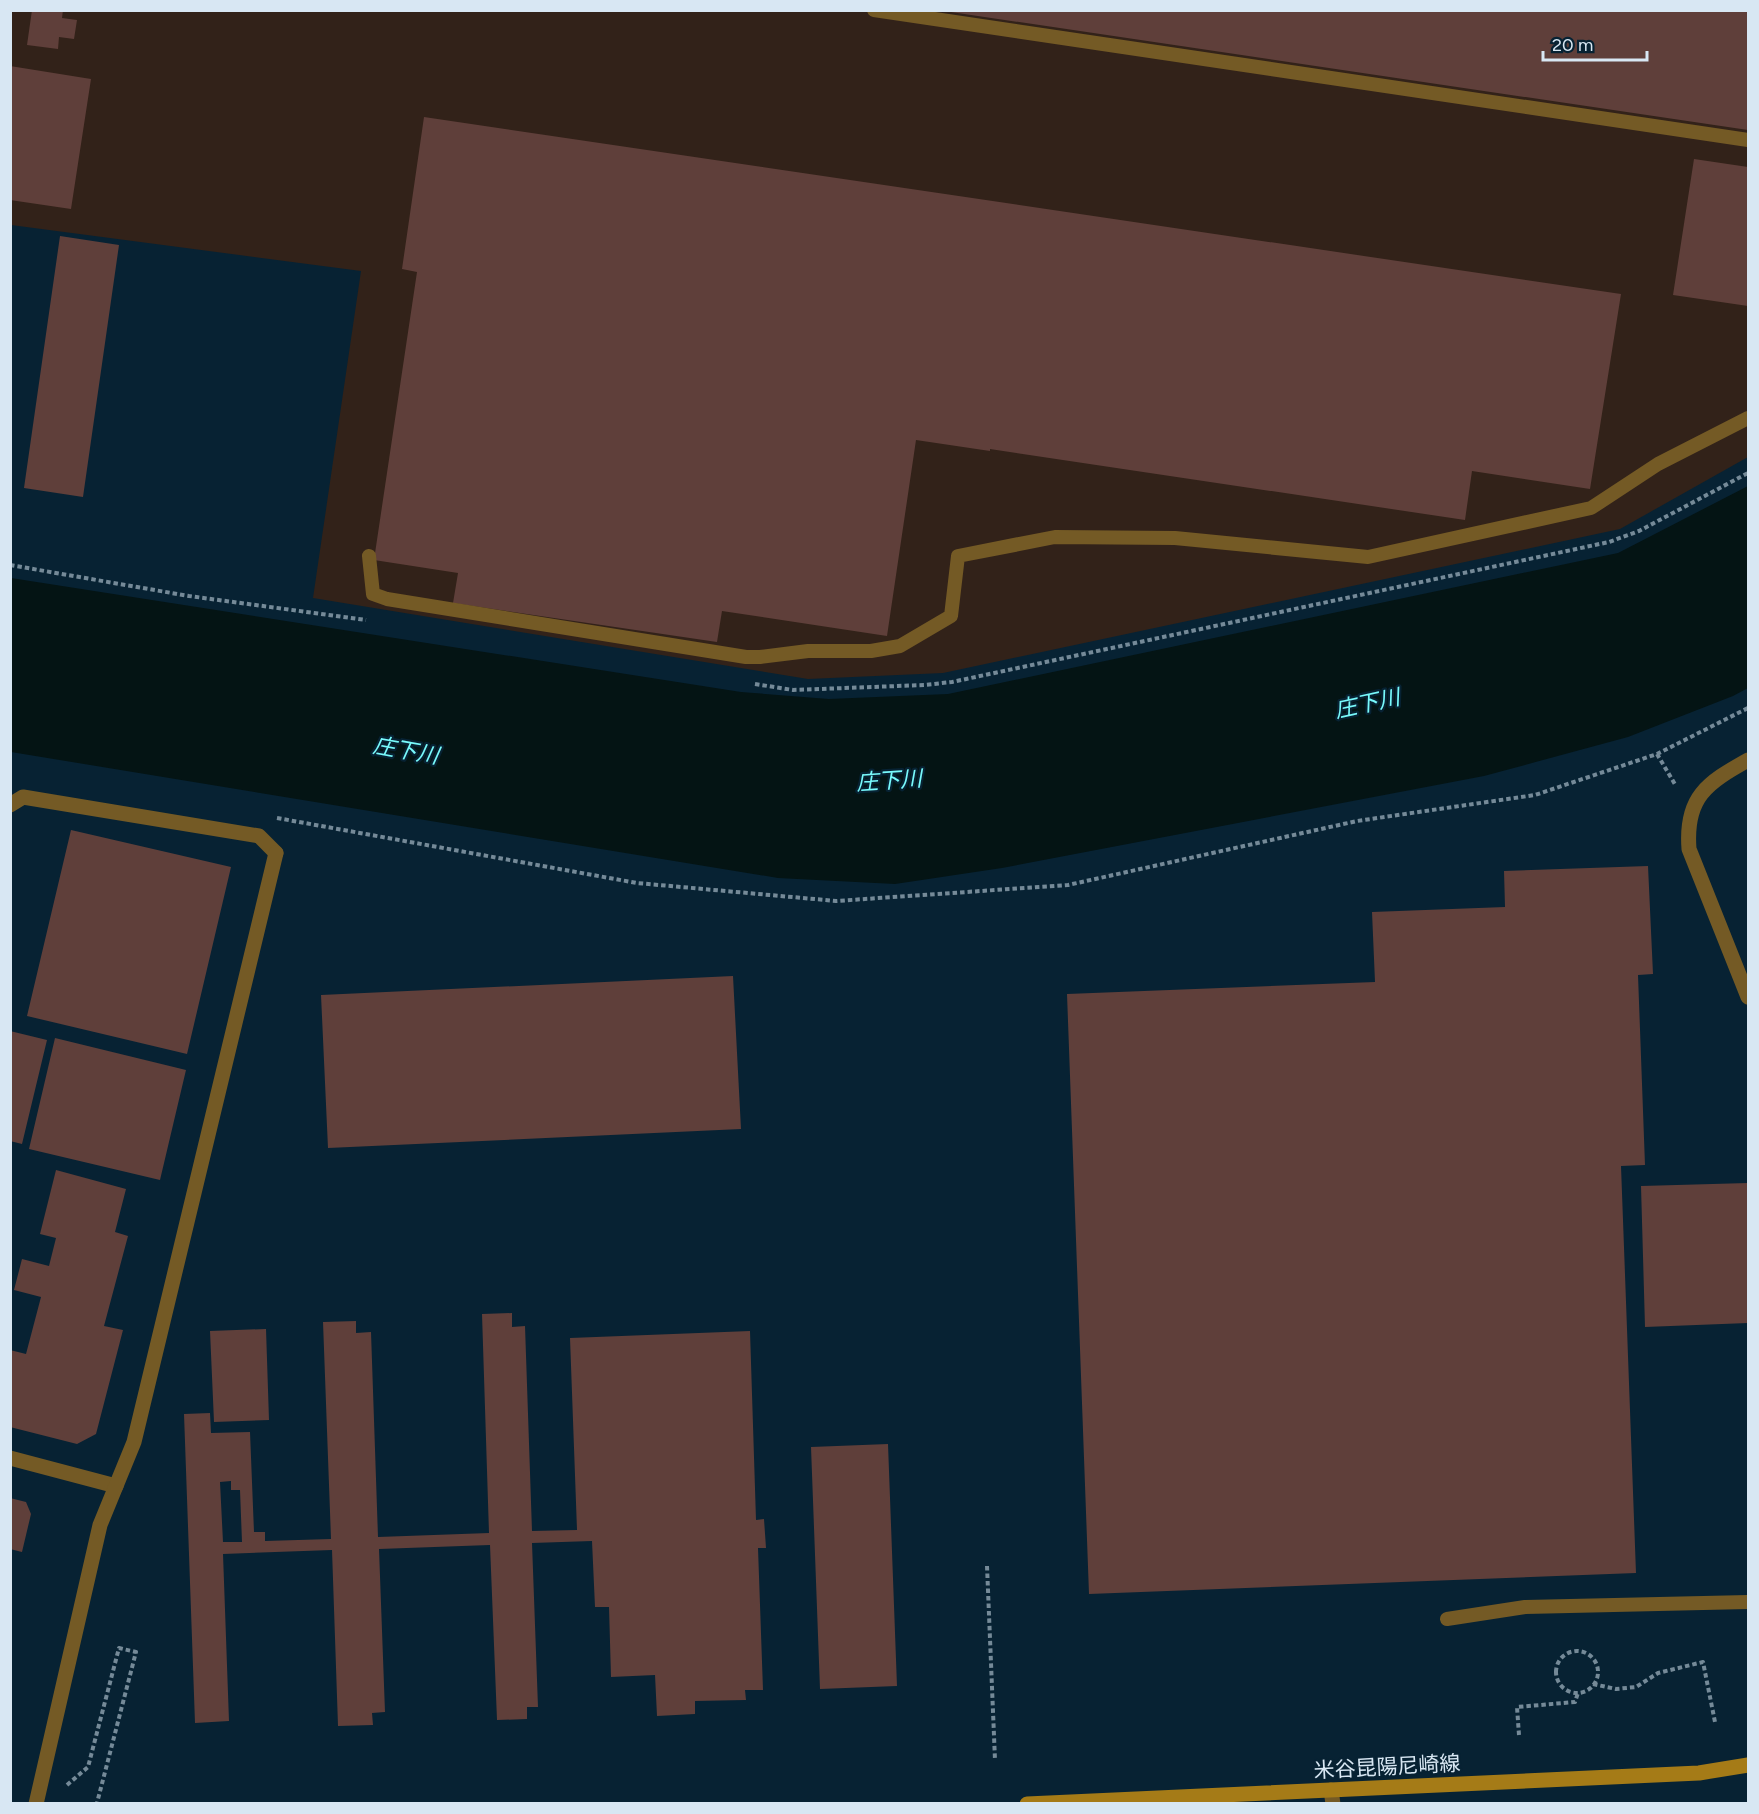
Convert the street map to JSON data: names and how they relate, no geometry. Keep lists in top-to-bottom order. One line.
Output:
{"streets":{"main road":["米谷昆陽尼崎線"]},"water":["庄下川"],"scale_bar":"20 m"}
